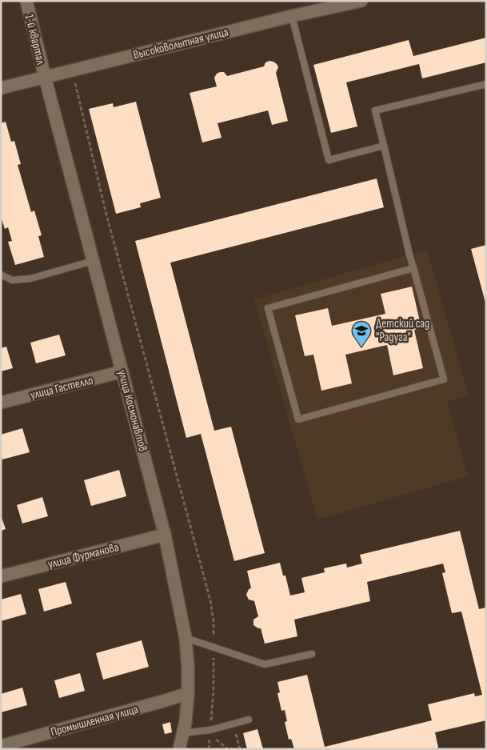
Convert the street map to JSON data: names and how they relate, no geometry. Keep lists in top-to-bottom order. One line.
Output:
{"streets":{"street":["1-й квартал","Высоковольтная улица","улица Гастелло","улица Космонавтов","улица Фурманова","Промышленная улица"]},"crossings":[["1-й квартал","Высоковольтная улица"],["1-й квартал","улица Космонавтов"],["Высоковольтная улица","улица Космонавтов"],["улица Гастелло","улица Космонавтов"],["улица Космонавтов","улица Фурманова"],["улица Космонавтов","Промышленная улица"]],"places":{"school or university":["Детский сад \"Радуга\""]}}
